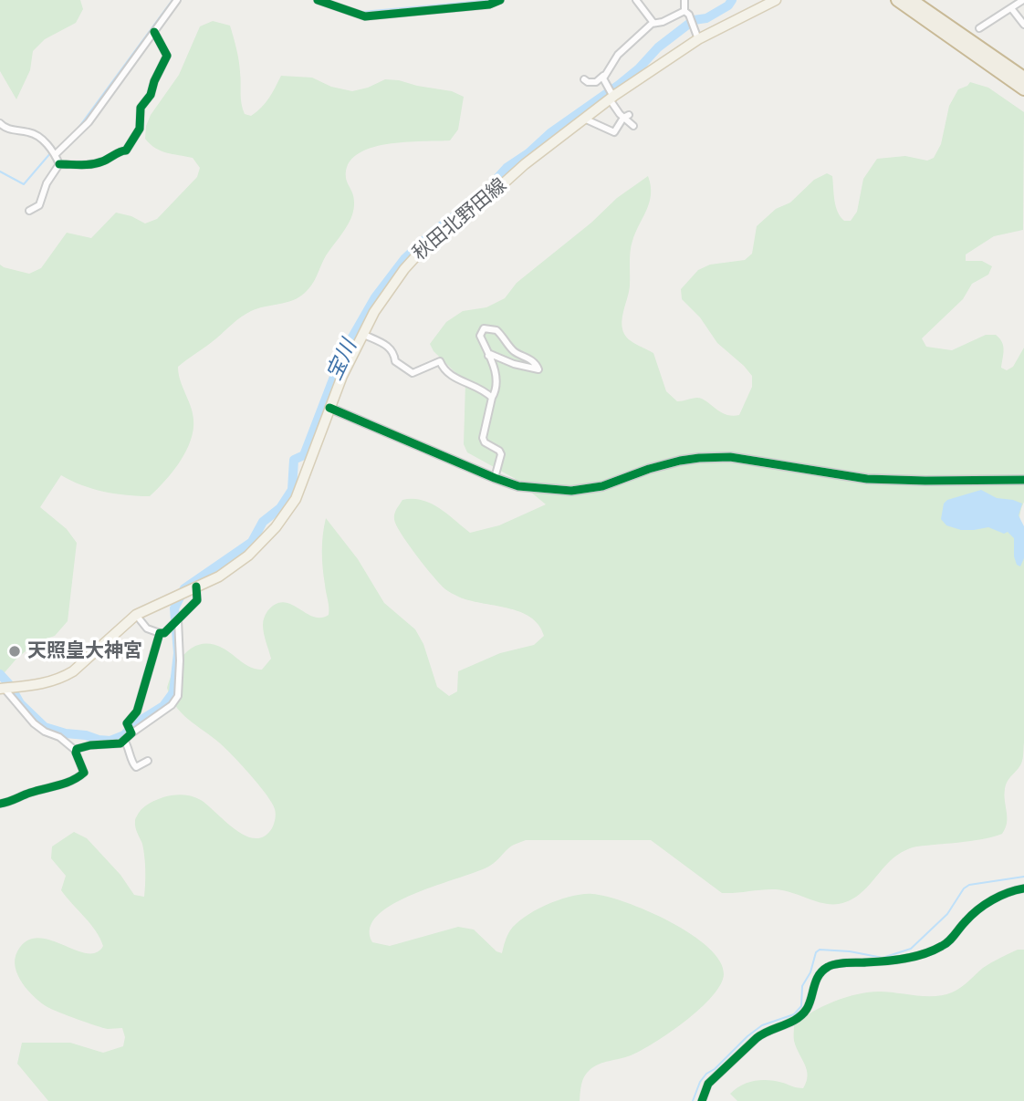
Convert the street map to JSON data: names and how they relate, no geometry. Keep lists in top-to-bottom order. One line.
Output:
{"streets":{"main road":["秋田北野田線"]},"water":["宝川"],"places":["天照皇大神宮"]}
